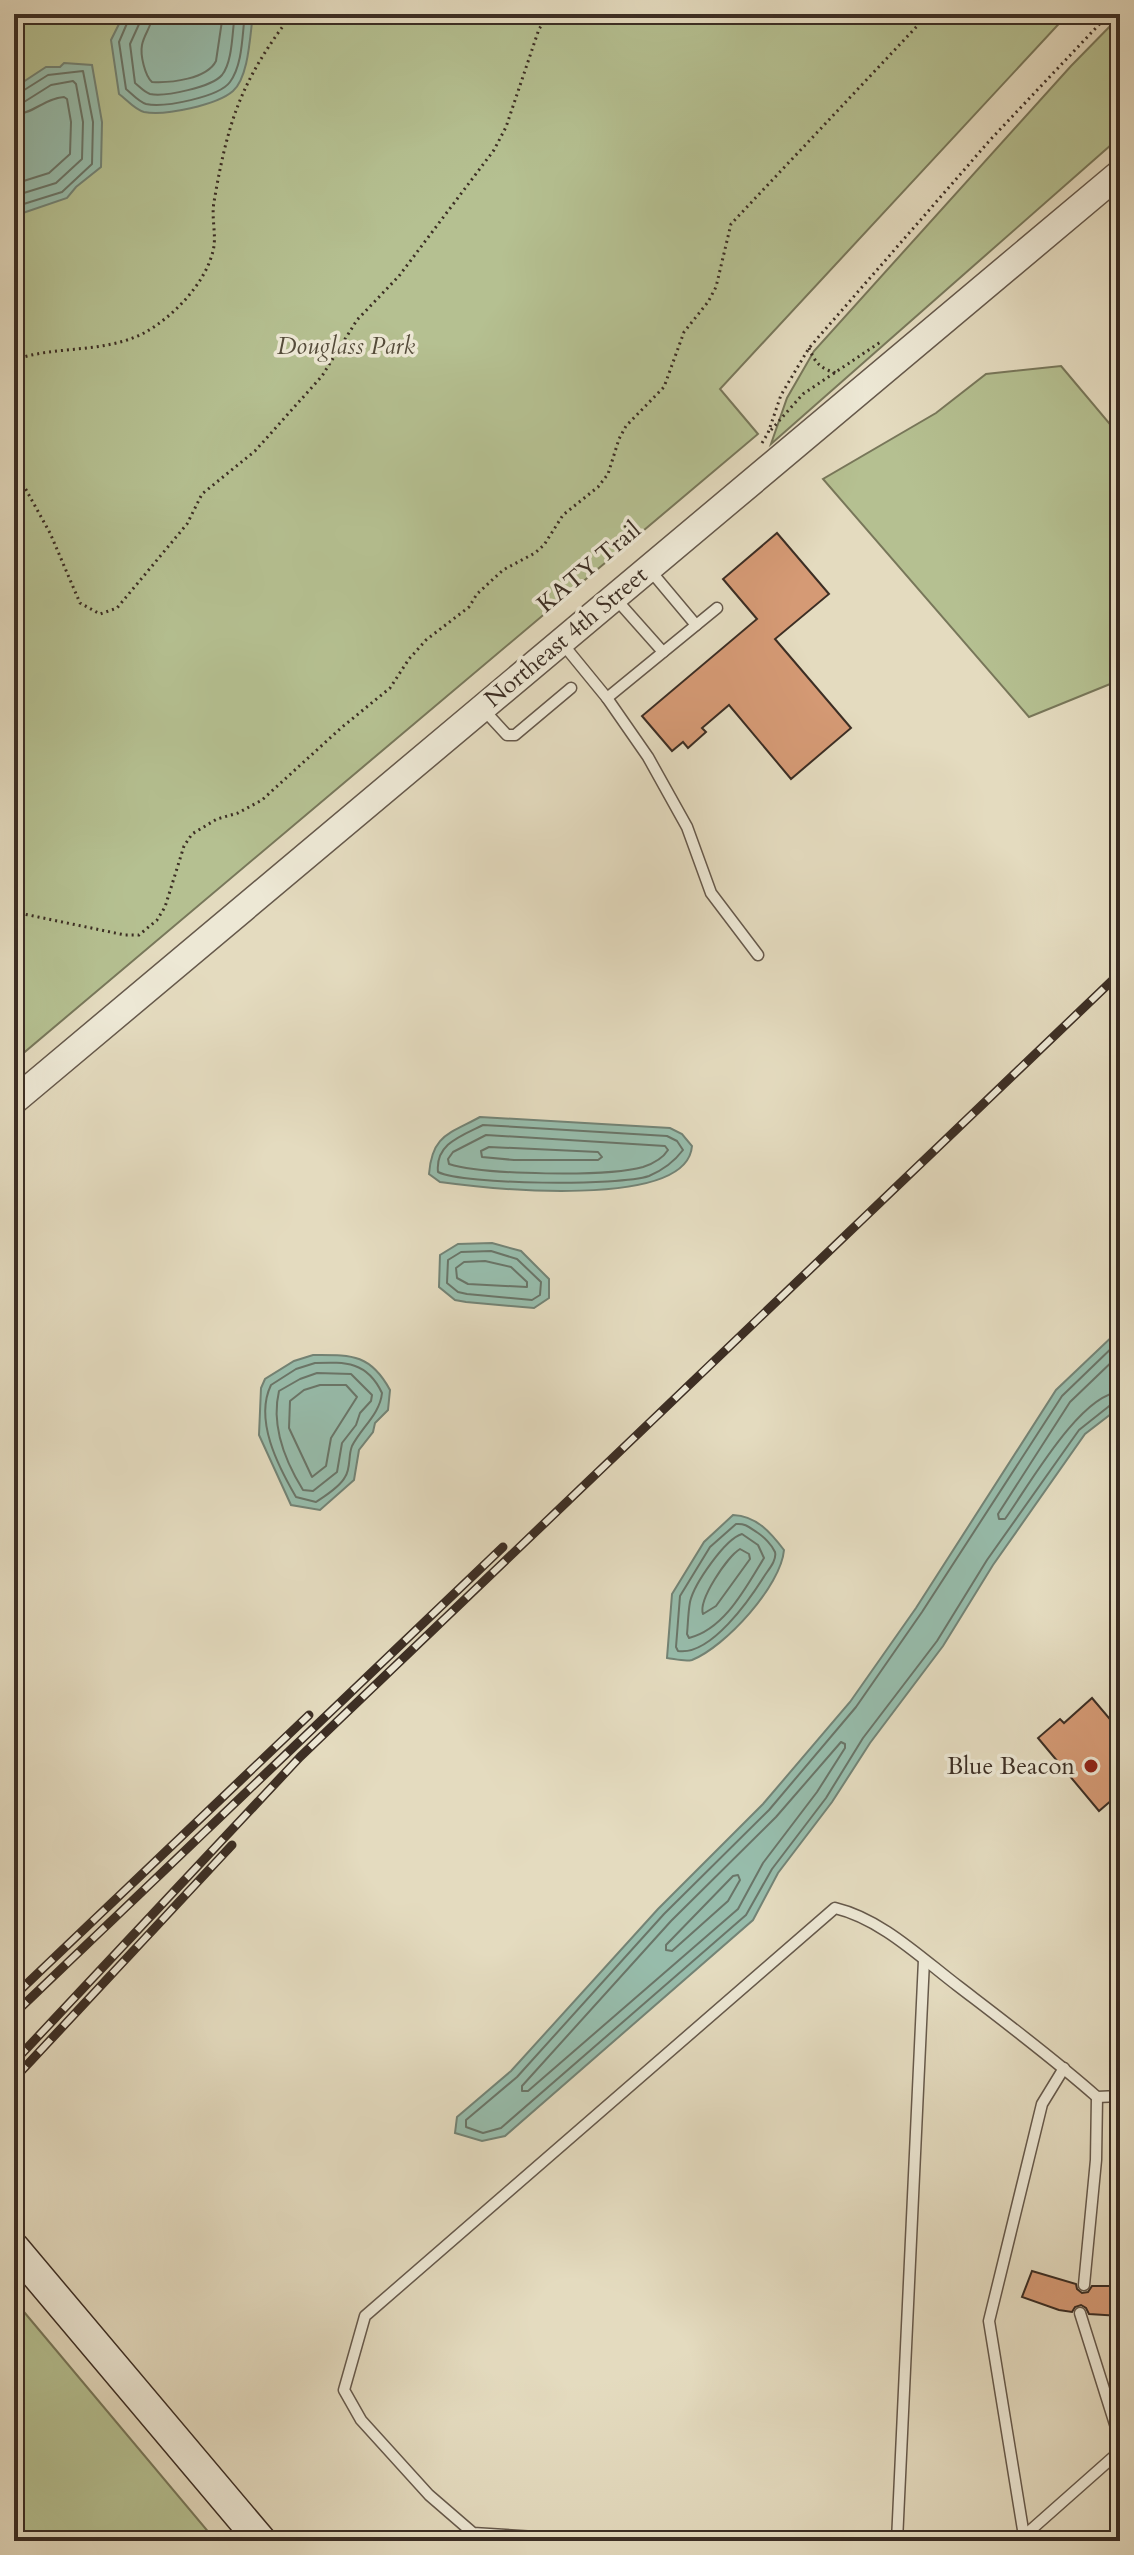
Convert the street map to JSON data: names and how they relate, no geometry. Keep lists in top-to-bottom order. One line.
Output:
{"streets":{"street":["Northeast 4th Street"]},"parks":["Douglass Park"],"places":["Blue Beacon"]}
